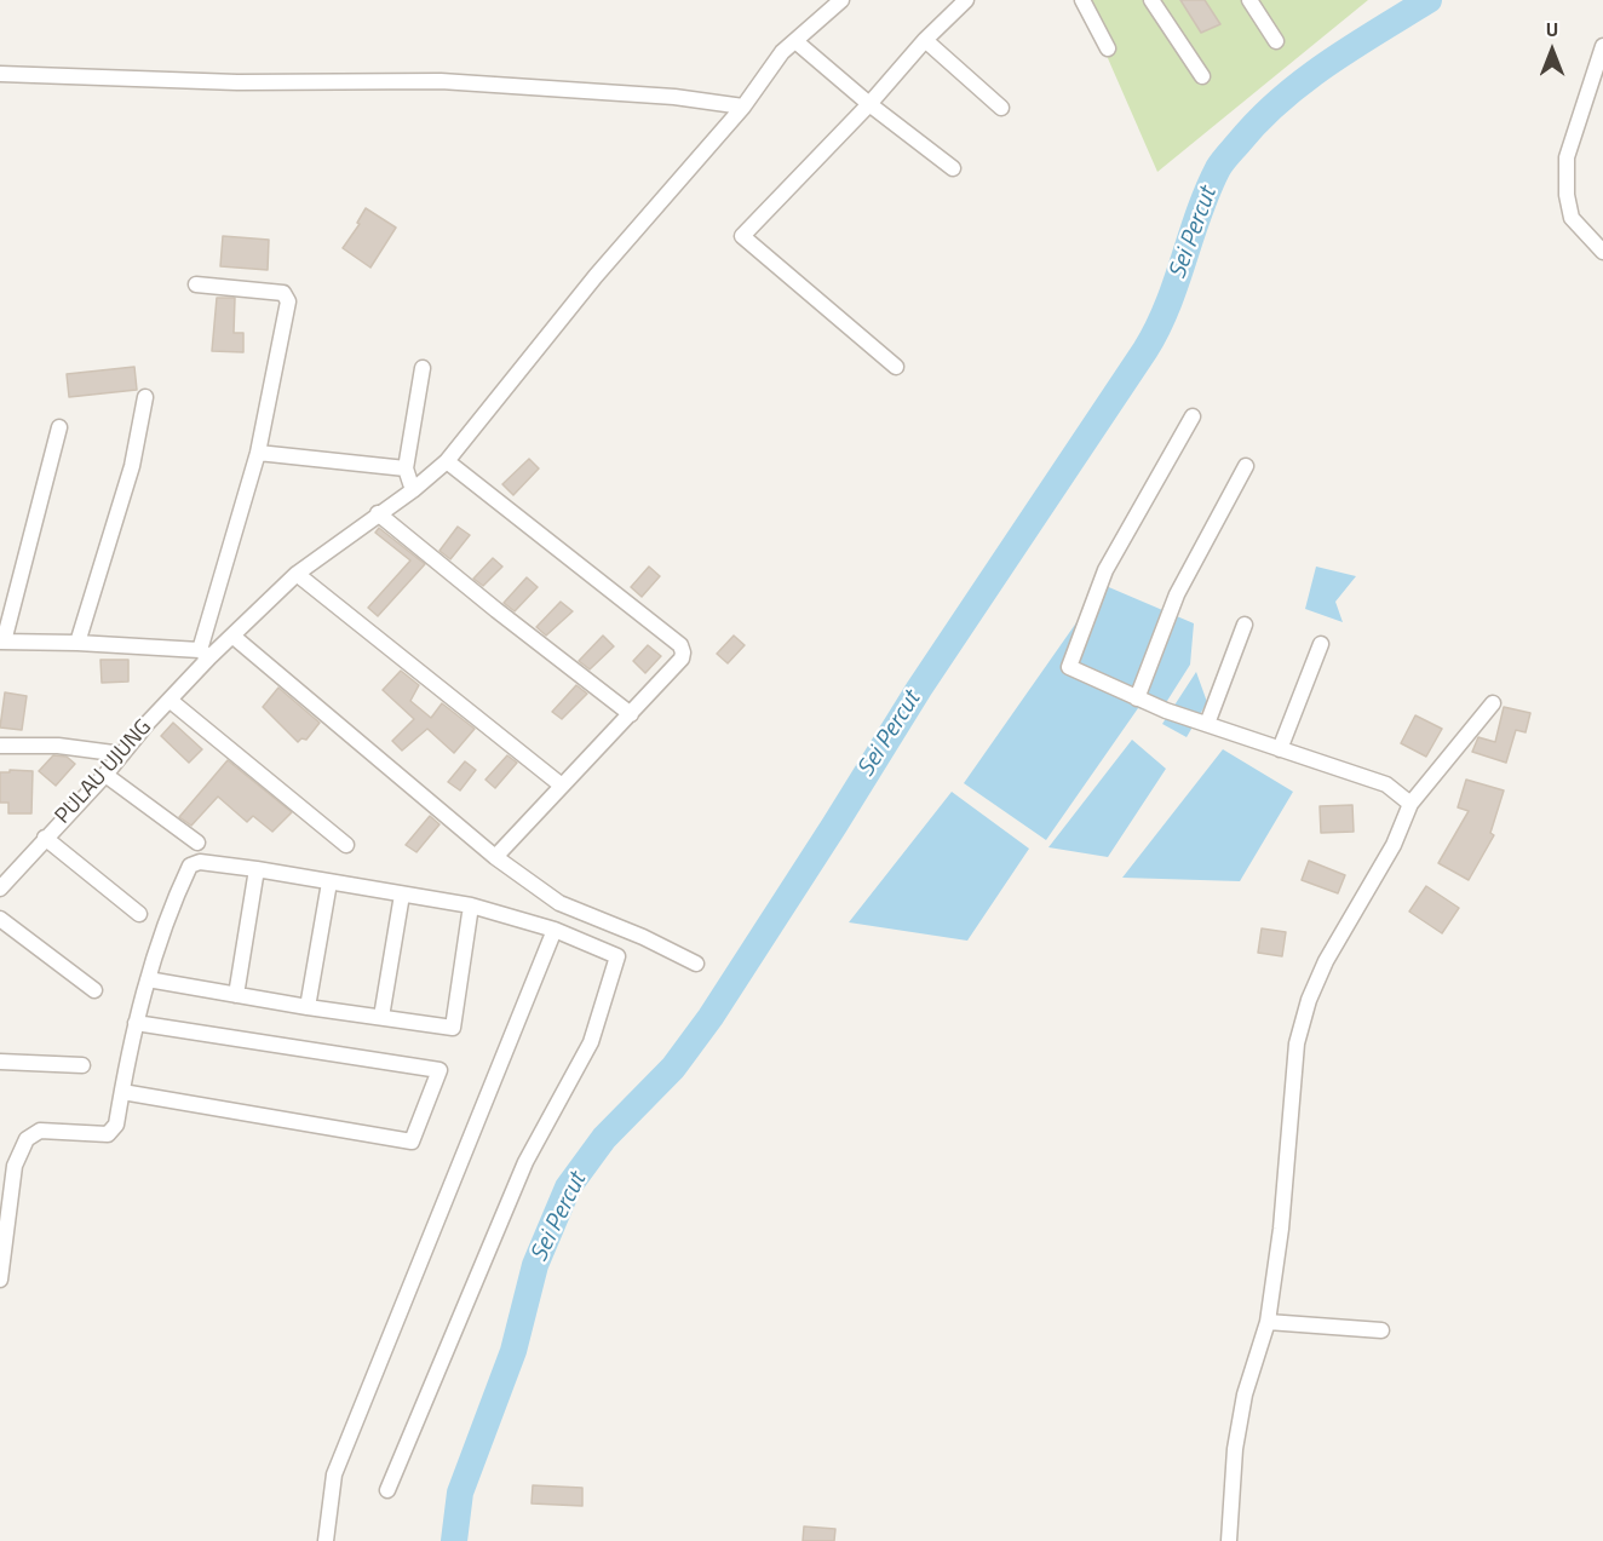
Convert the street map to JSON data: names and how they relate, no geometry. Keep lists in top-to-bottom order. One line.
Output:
{"streets":{"street":["PULAU UJUNG"]},"water":["Sei Percut"],"north":"top"}
